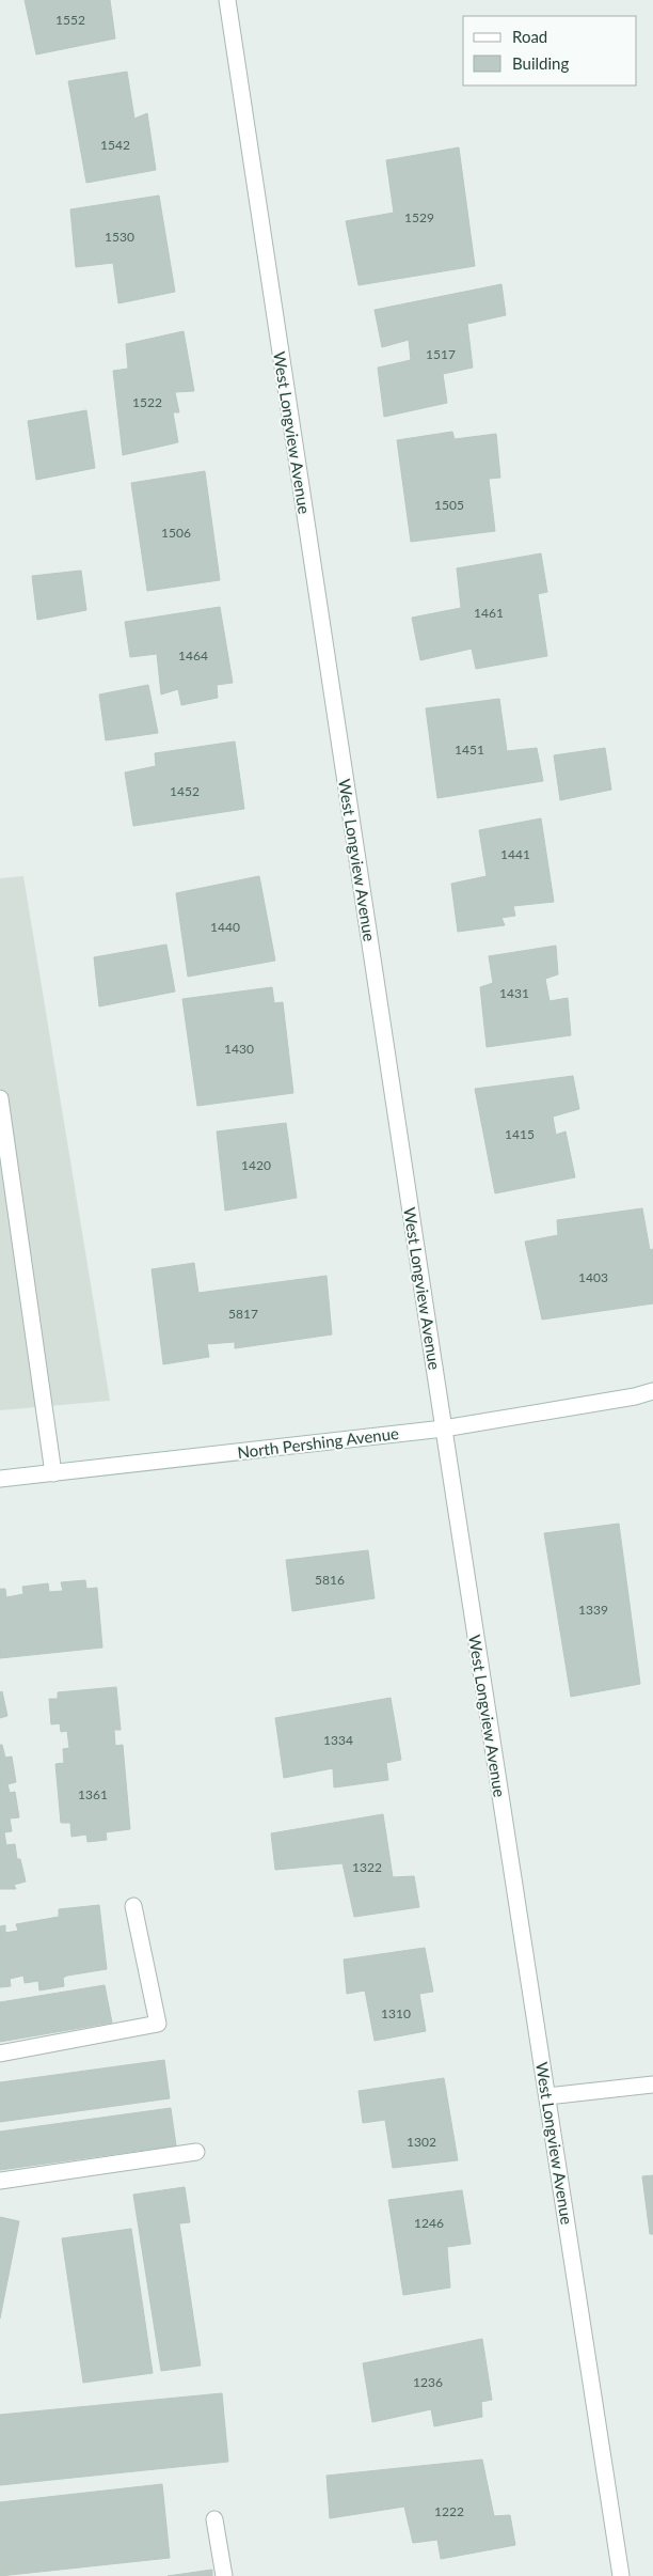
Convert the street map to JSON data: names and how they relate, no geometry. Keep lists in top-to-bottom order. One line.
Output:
{"streets":{"street":["West Longview Avenue","North Pershing Avenue"]},"crossings":[["West Longview Avenue","North Pershing Avenue"]],"house_numbers":["1552","1542","1529","1530","1517","1522","1505","1506","1461","1464","1451","1452","1441","1440","1431","1430","1415","1420","1403","5817","5816","1339","1334","1361","1322","1310","1302","1246","1236","1222"],"legend":["Road","Building"]}
